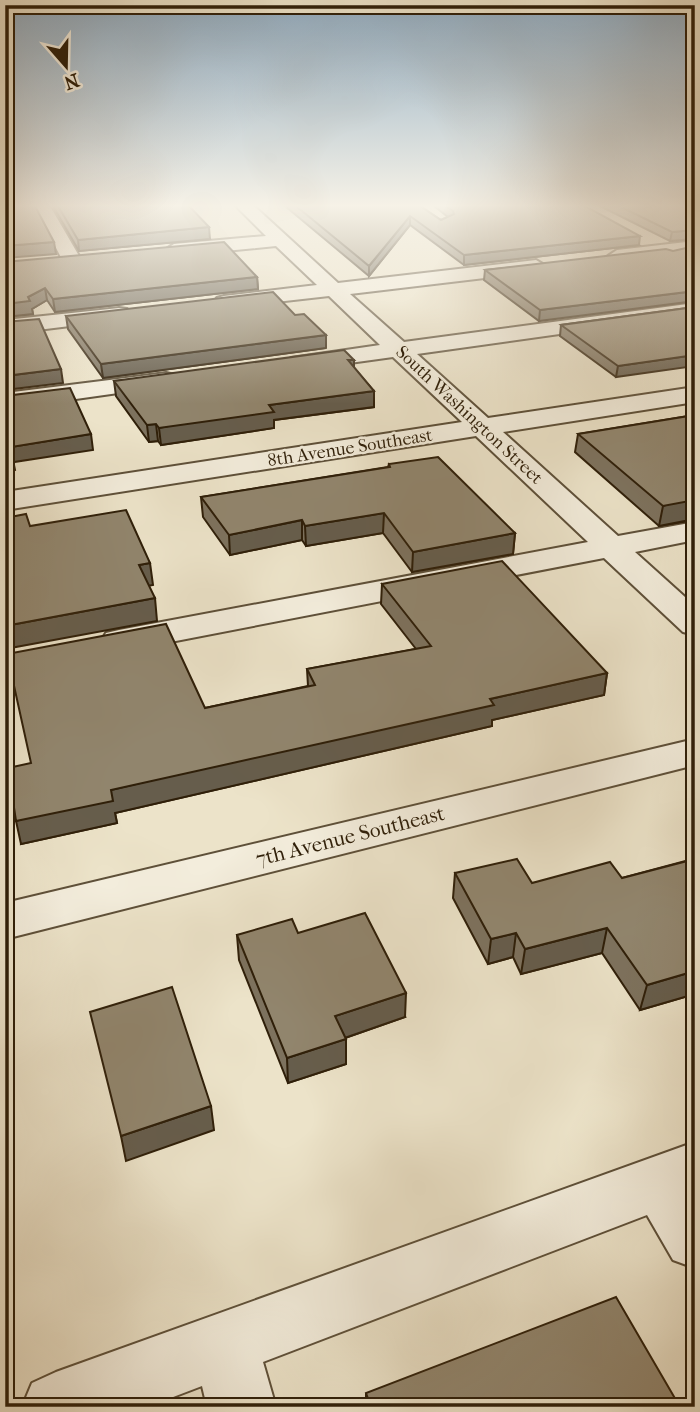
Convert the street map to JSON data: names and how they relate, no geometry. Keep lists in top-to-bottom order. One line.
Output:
{"streets":{"street":["South Washington Street","8th Avenue Southeast","7th Avenue Southeast"]},"crossings":[["South Washington Street","8th Avenue Southeast"]],"north":"bottom"}
